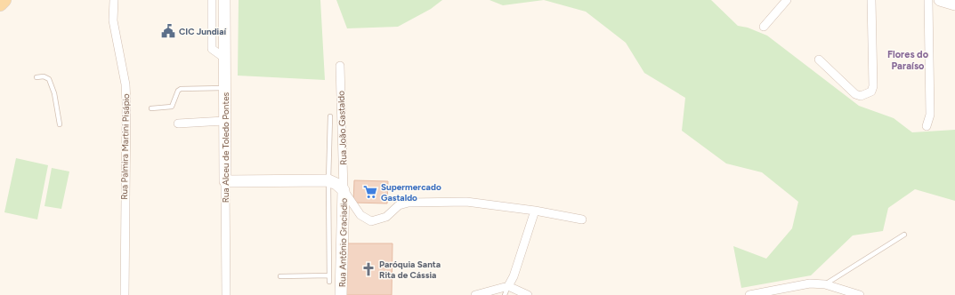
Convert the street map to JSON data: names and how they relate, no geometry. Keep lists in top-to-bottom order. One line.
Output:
{"streets":{"main road":["Rua Alceu de Toledo Pontes","Rua Antônio Graciadio"],"street":["Rua João Gastaldo","Rua Palmira Martini Pisápio"]},"crossings":[["Rua João Gastaldo","Rua Antônio Graciadio"]],"districts":["Flores do Paraíso"],"places":{"public building":["CIC Jundiaí"],"supermarket":["Supermercado Gastaldo"],"church":["Paróquia Santa Rita de Cássia"]}}
